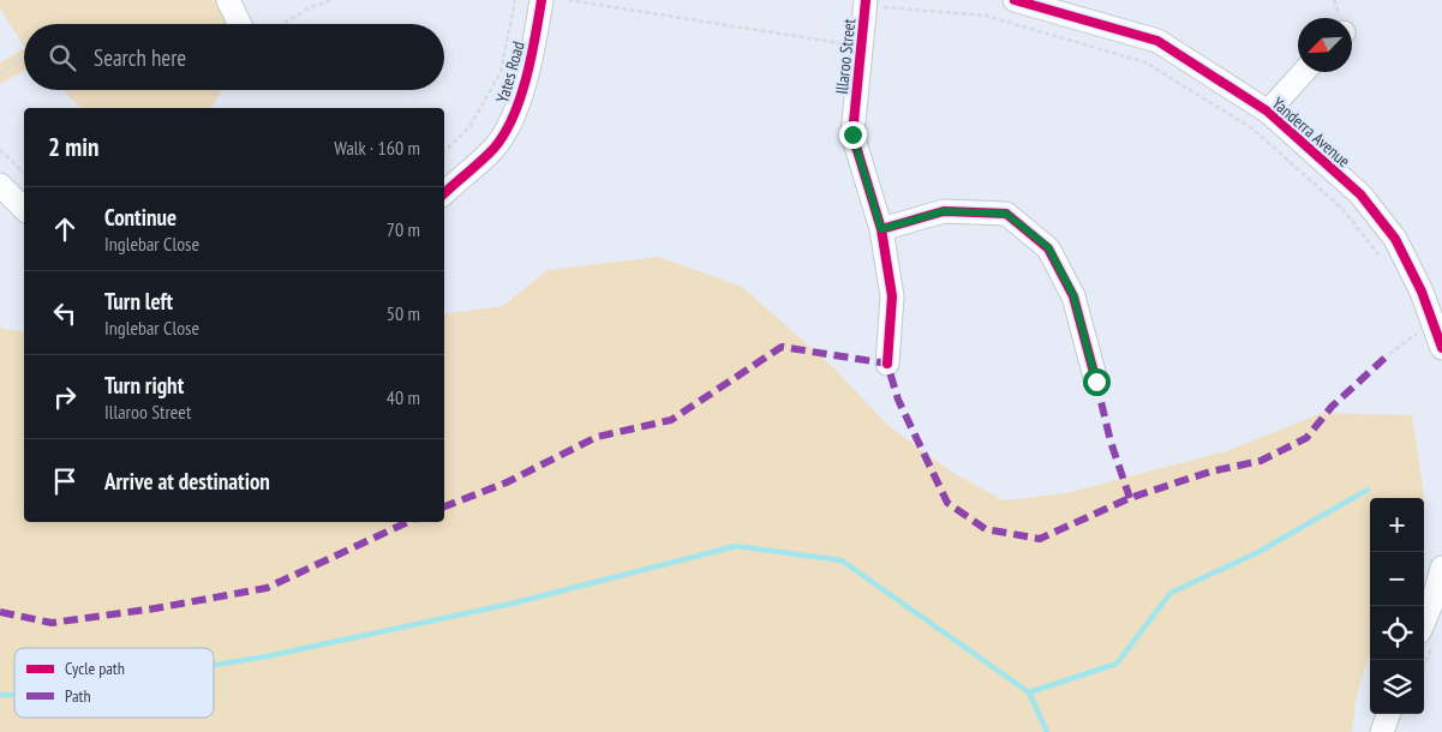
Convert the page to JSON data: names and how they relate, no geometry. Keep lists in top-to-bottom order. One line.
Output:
{"streets":{"street":["Illaroo Street","Yates Road","Yanderra Avenue"]},"legend":["Cycle path","Path"],"north":"bottom left","page":{"search":"Search here","heading":["2 min","Walk · 160 m"],"list":[["Continue","Inglebar Close","70 m"],["Turn left","Inglebar Close","50 m"],["Turn right","Illaroo Street","40 m"],"Arrive at destination"],"map_buttons":["+","−"]}}
